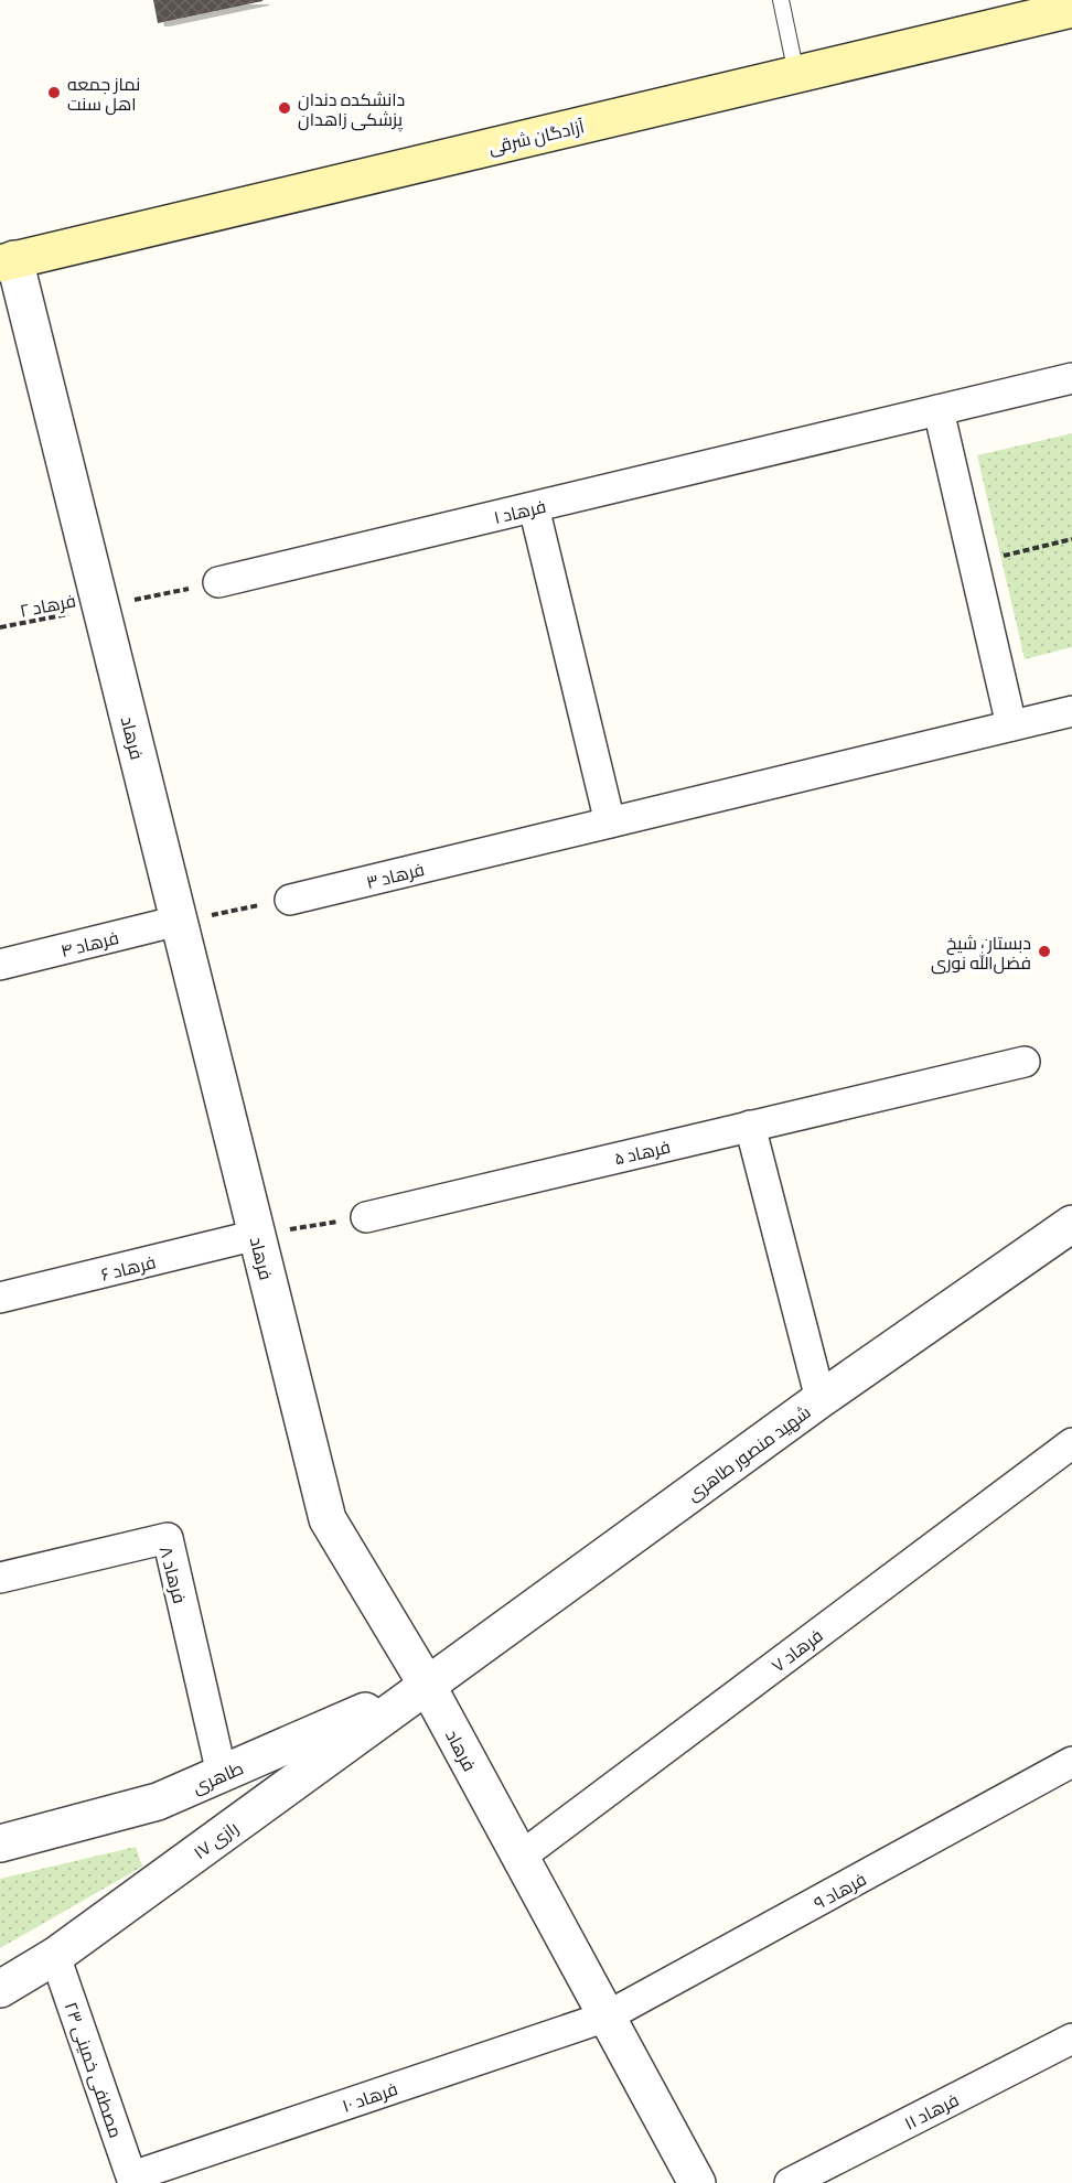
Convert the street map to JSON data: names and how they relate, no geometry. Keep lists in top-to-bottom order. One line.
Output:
{"streets":{"main road":["آزادگان شرقی"],"street":["فرهاد ۱","فرهاد","فرهاد ۳","فرهاد ۴","فرهاد ۵","فرهاد ۶","شهید منصور طاهری","فرهاد ۸","فرهاد ۷","طاهری","رازی ۱۷","فرهاد ۹","مصطفی خمینی ۲۳","فرهاد ۱۰","فرهاد ۱۱"],"path":["فرهاد ۲"]},"crossings":[["آزادگان شرقی","فرهاد"],["فرهاد ۲","فرهاد"],["فرهاد","فرهاد ۴"],["فرهاد","فرهاد ۶"],["فرهاد","شهید منصور طاهری"],["فرهاد","فرهاد ۷"],["فرهاد","طاهری"],["فرهاد","رازی ۱۷"],["فرهاد","فرهاد ۹"],["فرهاد","فرهاد ۱۰"],["شهید منصور طاهری","طاهری"],["شهید منصور طاهری","رازی ۱۷"],["فرهاد ۸","طاهری"],["طاهری","رازی ۱۷"],["رازی ۱۷","مصطفی خمینی ۲۳"],["فرهاد ۹","فرهاد ۱۰"],["مصطفی خمینی ۲۳","فرهاد ۱۰"]],"places":["نماز جمعه اهل سنت","دانشکده دندان پزشکی زاهدان","دبستان شیخ فضل‌الله نوری"]}
